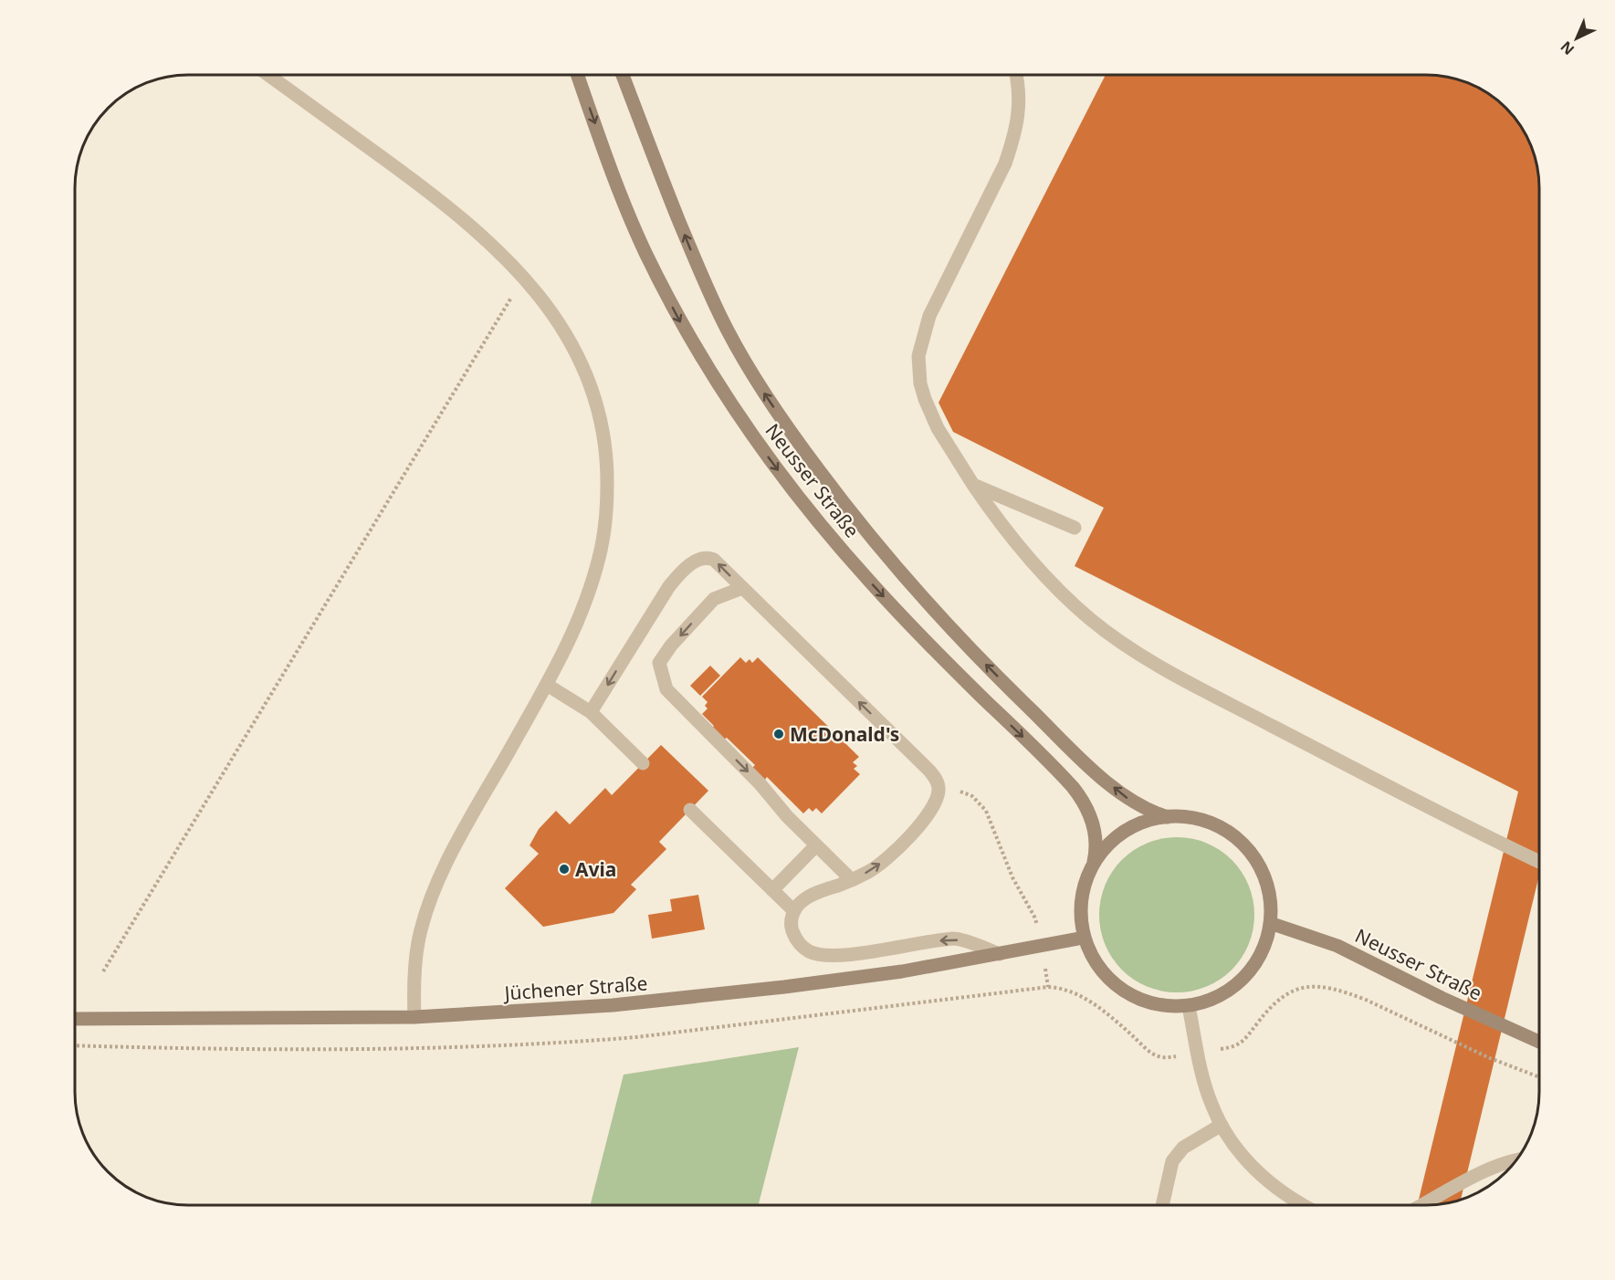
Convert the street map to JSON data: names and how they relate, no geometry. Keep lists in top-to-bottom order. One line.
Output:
{"streets":{"main road":["Neusser Straße","Jüchener Straße"]},"crossings":[["Neusser Straße","Jüchener Straße"]],"places":["McDonald's","Avia"],"north":"bottom left"}
